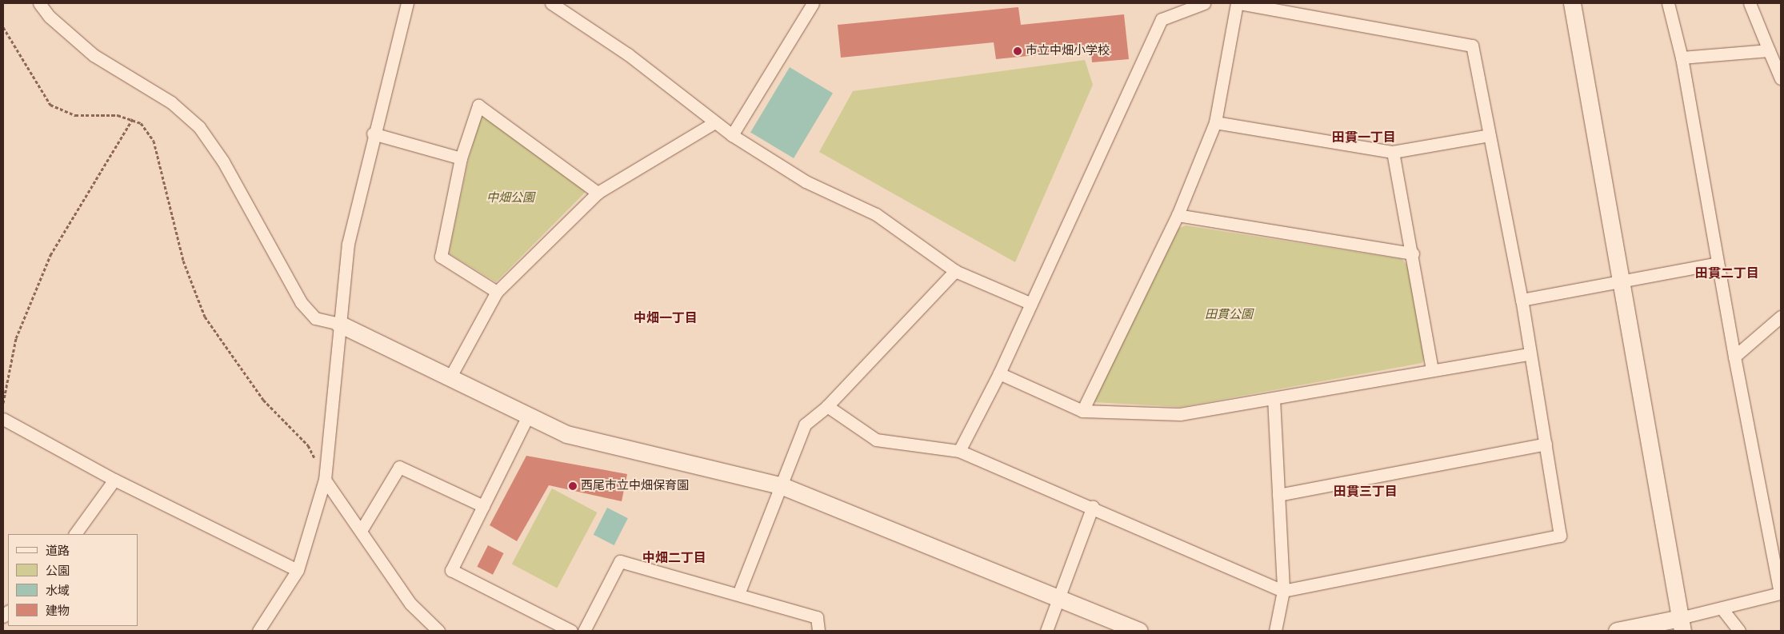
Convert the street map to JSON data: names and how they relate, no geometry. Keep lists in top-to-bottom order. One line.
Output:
{"districts":["田貫一丁目","田貫二丁目","中畑一丁目","田貫三丁目","中畑二丁目"],"parks":["中畑公園","田貫公園"],"places":["市立中畑小学校","西尾市立中畑保育園"],"legend":["道路","公園","水域","建物"]}
